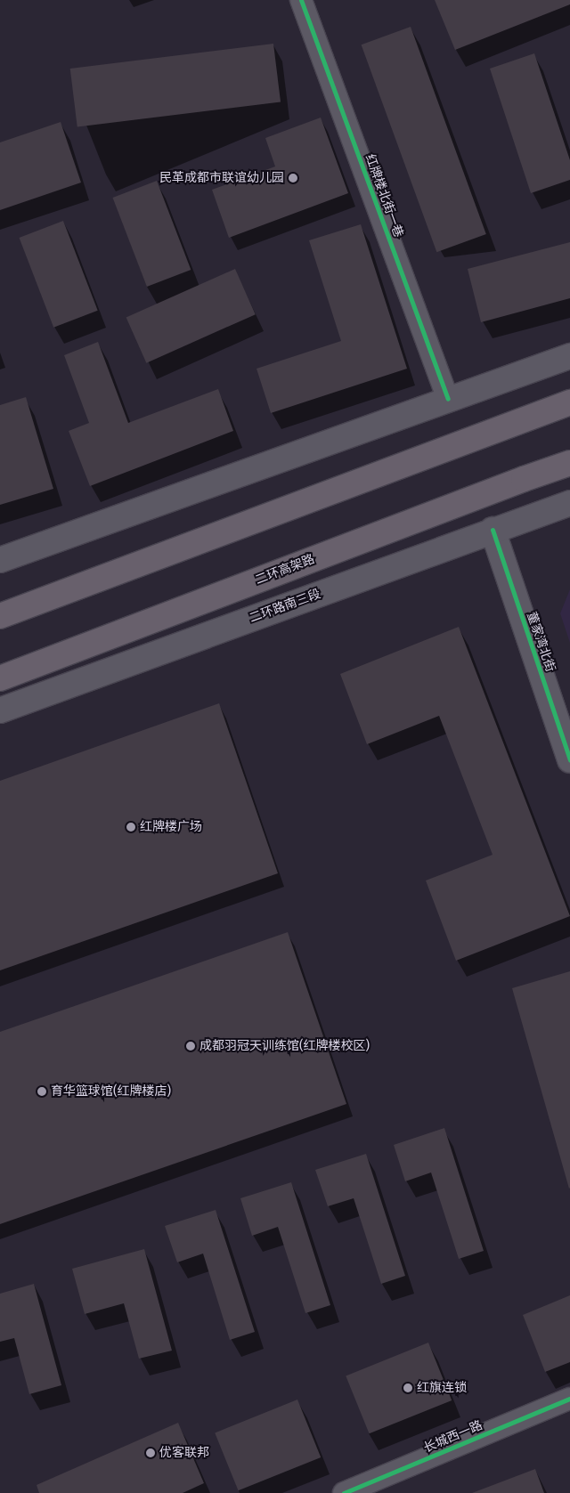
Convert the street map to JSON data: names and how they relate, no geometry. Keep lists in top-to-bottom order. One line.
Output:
{"streets":{"highway":["二环高架路"],"main road":["二环路南三段","董家湾北街"],"street":["红牌楼北街一巷","长城西一路"]},"crossings":[["二环路南三段","董家湾北街"]],"places":["民革成都市联谊幼儿园","红牌楼广场","成都羽冠天训练馆(红牌楼校区)","育华篮球馆(红牌楼店)","红旗连锁","优客联邦"]}
